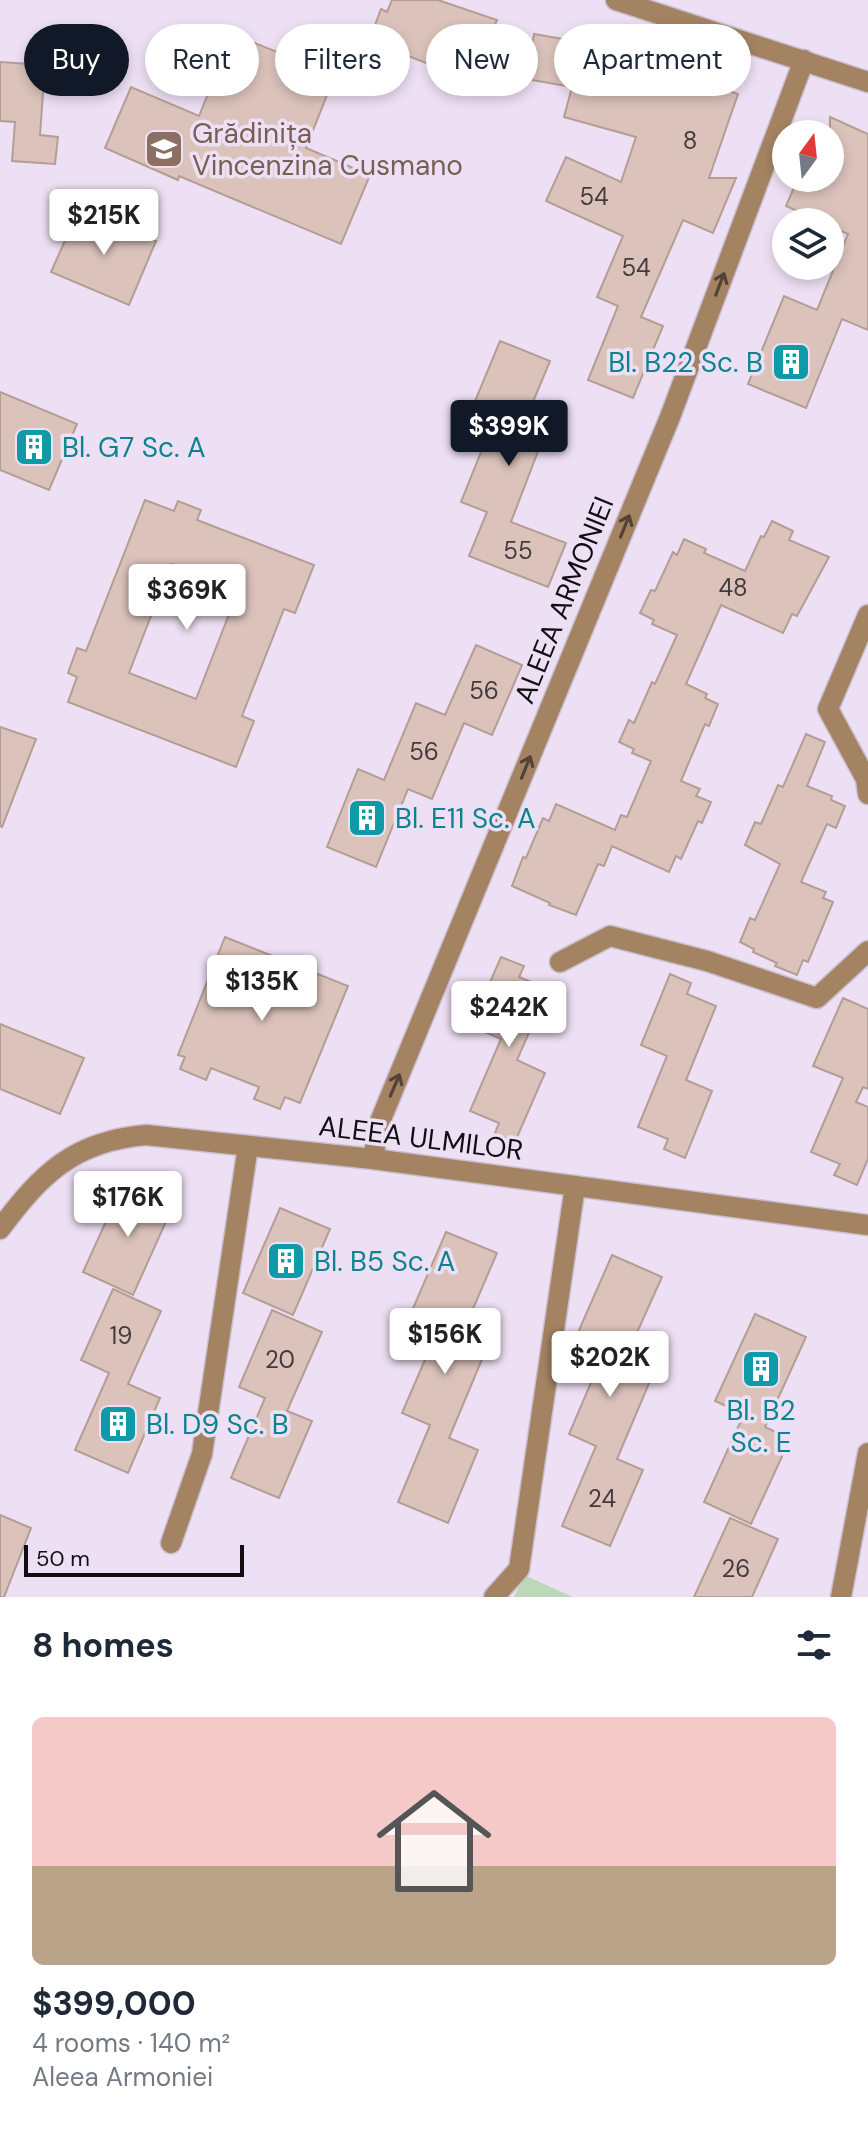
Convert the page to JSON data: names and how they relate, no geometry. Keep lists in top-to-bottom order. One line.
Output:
{"streets":{"street":["ALEEA ARMONIEI","ALEEA ULMILOR"]},"crossings":[["ALEEA ARMONIEI","ALEEA ULMILOR"]],"one_way":["ALEEA ARMONIEI"],"places":{"school or university":["Grădinița Vincenzina Cusmano"],"building":["Bl. B22 Sc. B","Bl. G7 Sc. A","Bl. E11 Sc. A","Bl. B5 Sc. A","Bl. B2 Sc. E","Bl. D9 Sc. B"]},"house_numbers":["8","54","54","55","48","56","56","19","20","24","26"],"scale_bar":"50 m","north":"top","page":{"chip":["Buy","Rent","Filters","New","Apartment"],"price":["$215K","$399K","$369K","$135K","$242K","$176K","$156K","$202K"],"scale":"50 m","heading":"8 homes","list":[{"name":"$399,000","note":"4 rooms · 140 m² · Aleea Armoniei"}]}}
